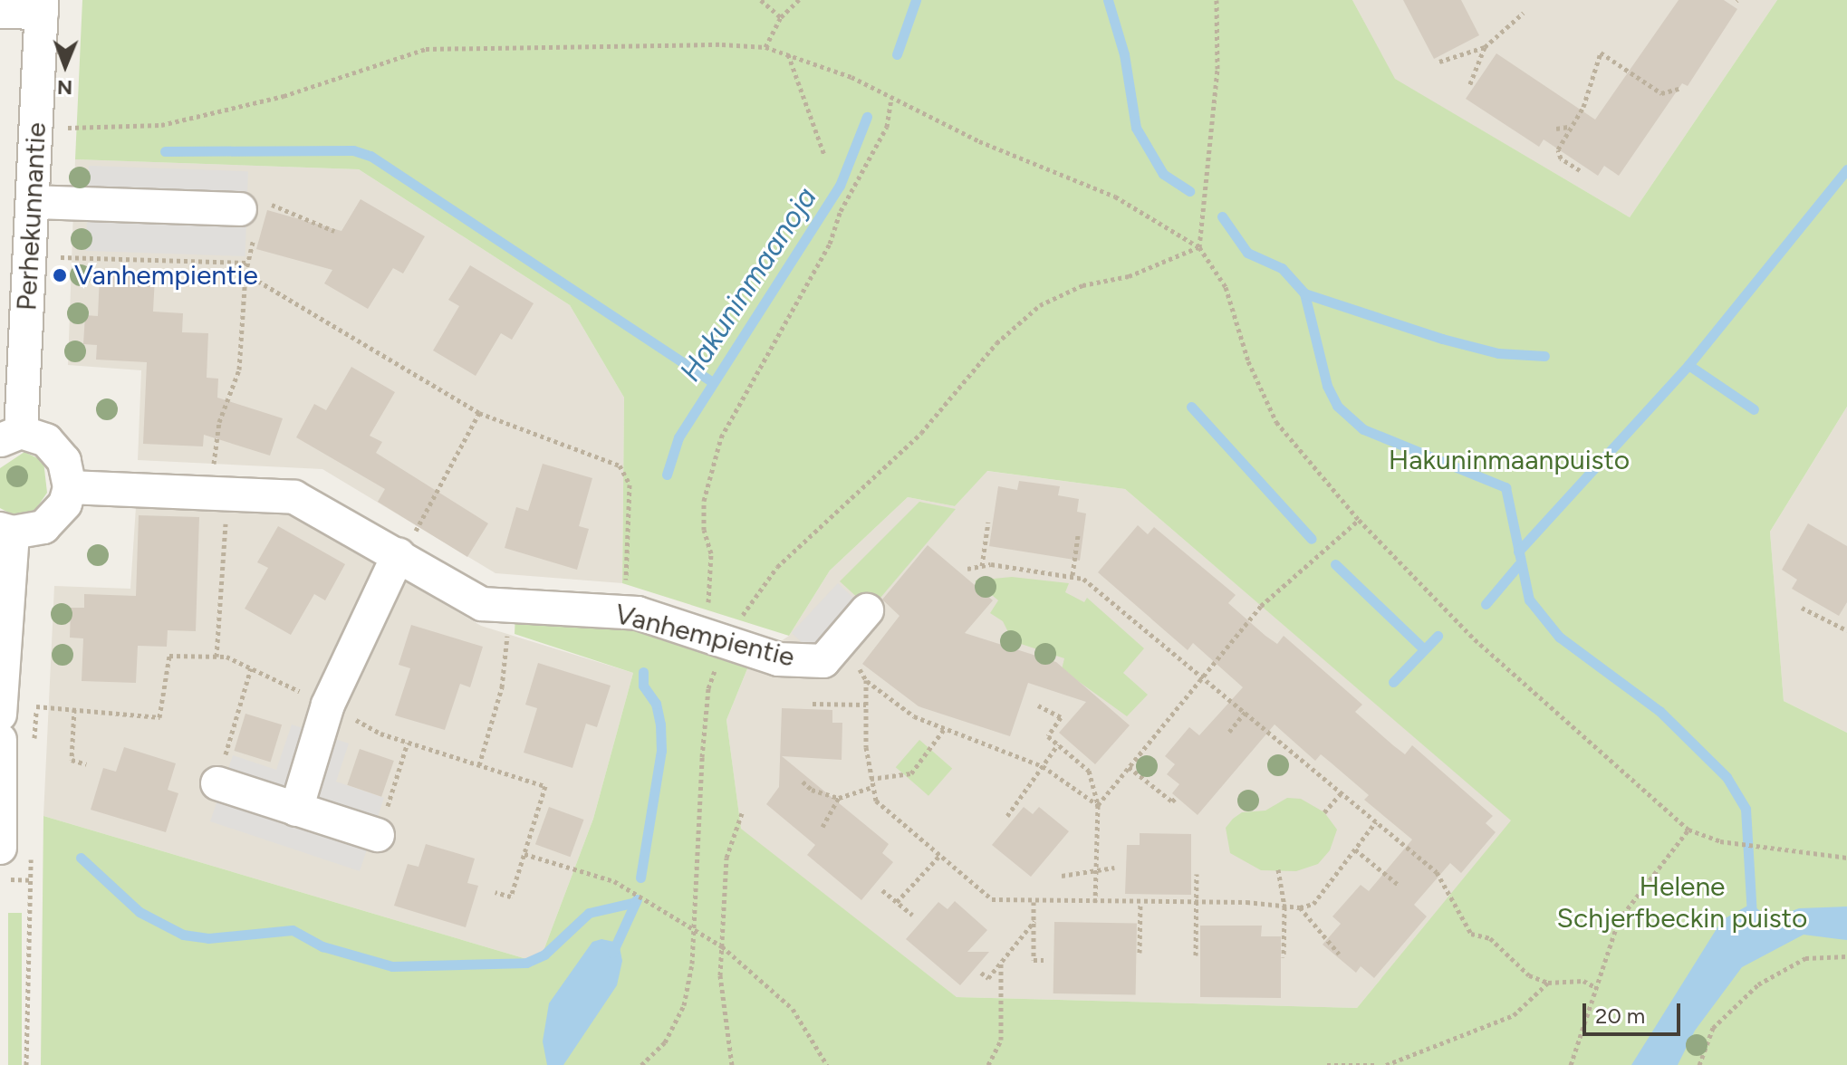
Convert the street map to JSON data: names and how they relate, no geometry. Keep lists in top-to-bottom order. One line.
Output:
{"streets":{"street":["Perhekunnantie","Vanhempientie"]},"crossings":[["Perhekunnantie","Vanhempientie"]],"water":["Hakuninmaanoja"],"parks":["Hakuninmaanpuisto","Helene Schjerfbeckin puisto"],"places":["Vanhempientie"],"scale_bar":"20 m","north":"bottom"}
